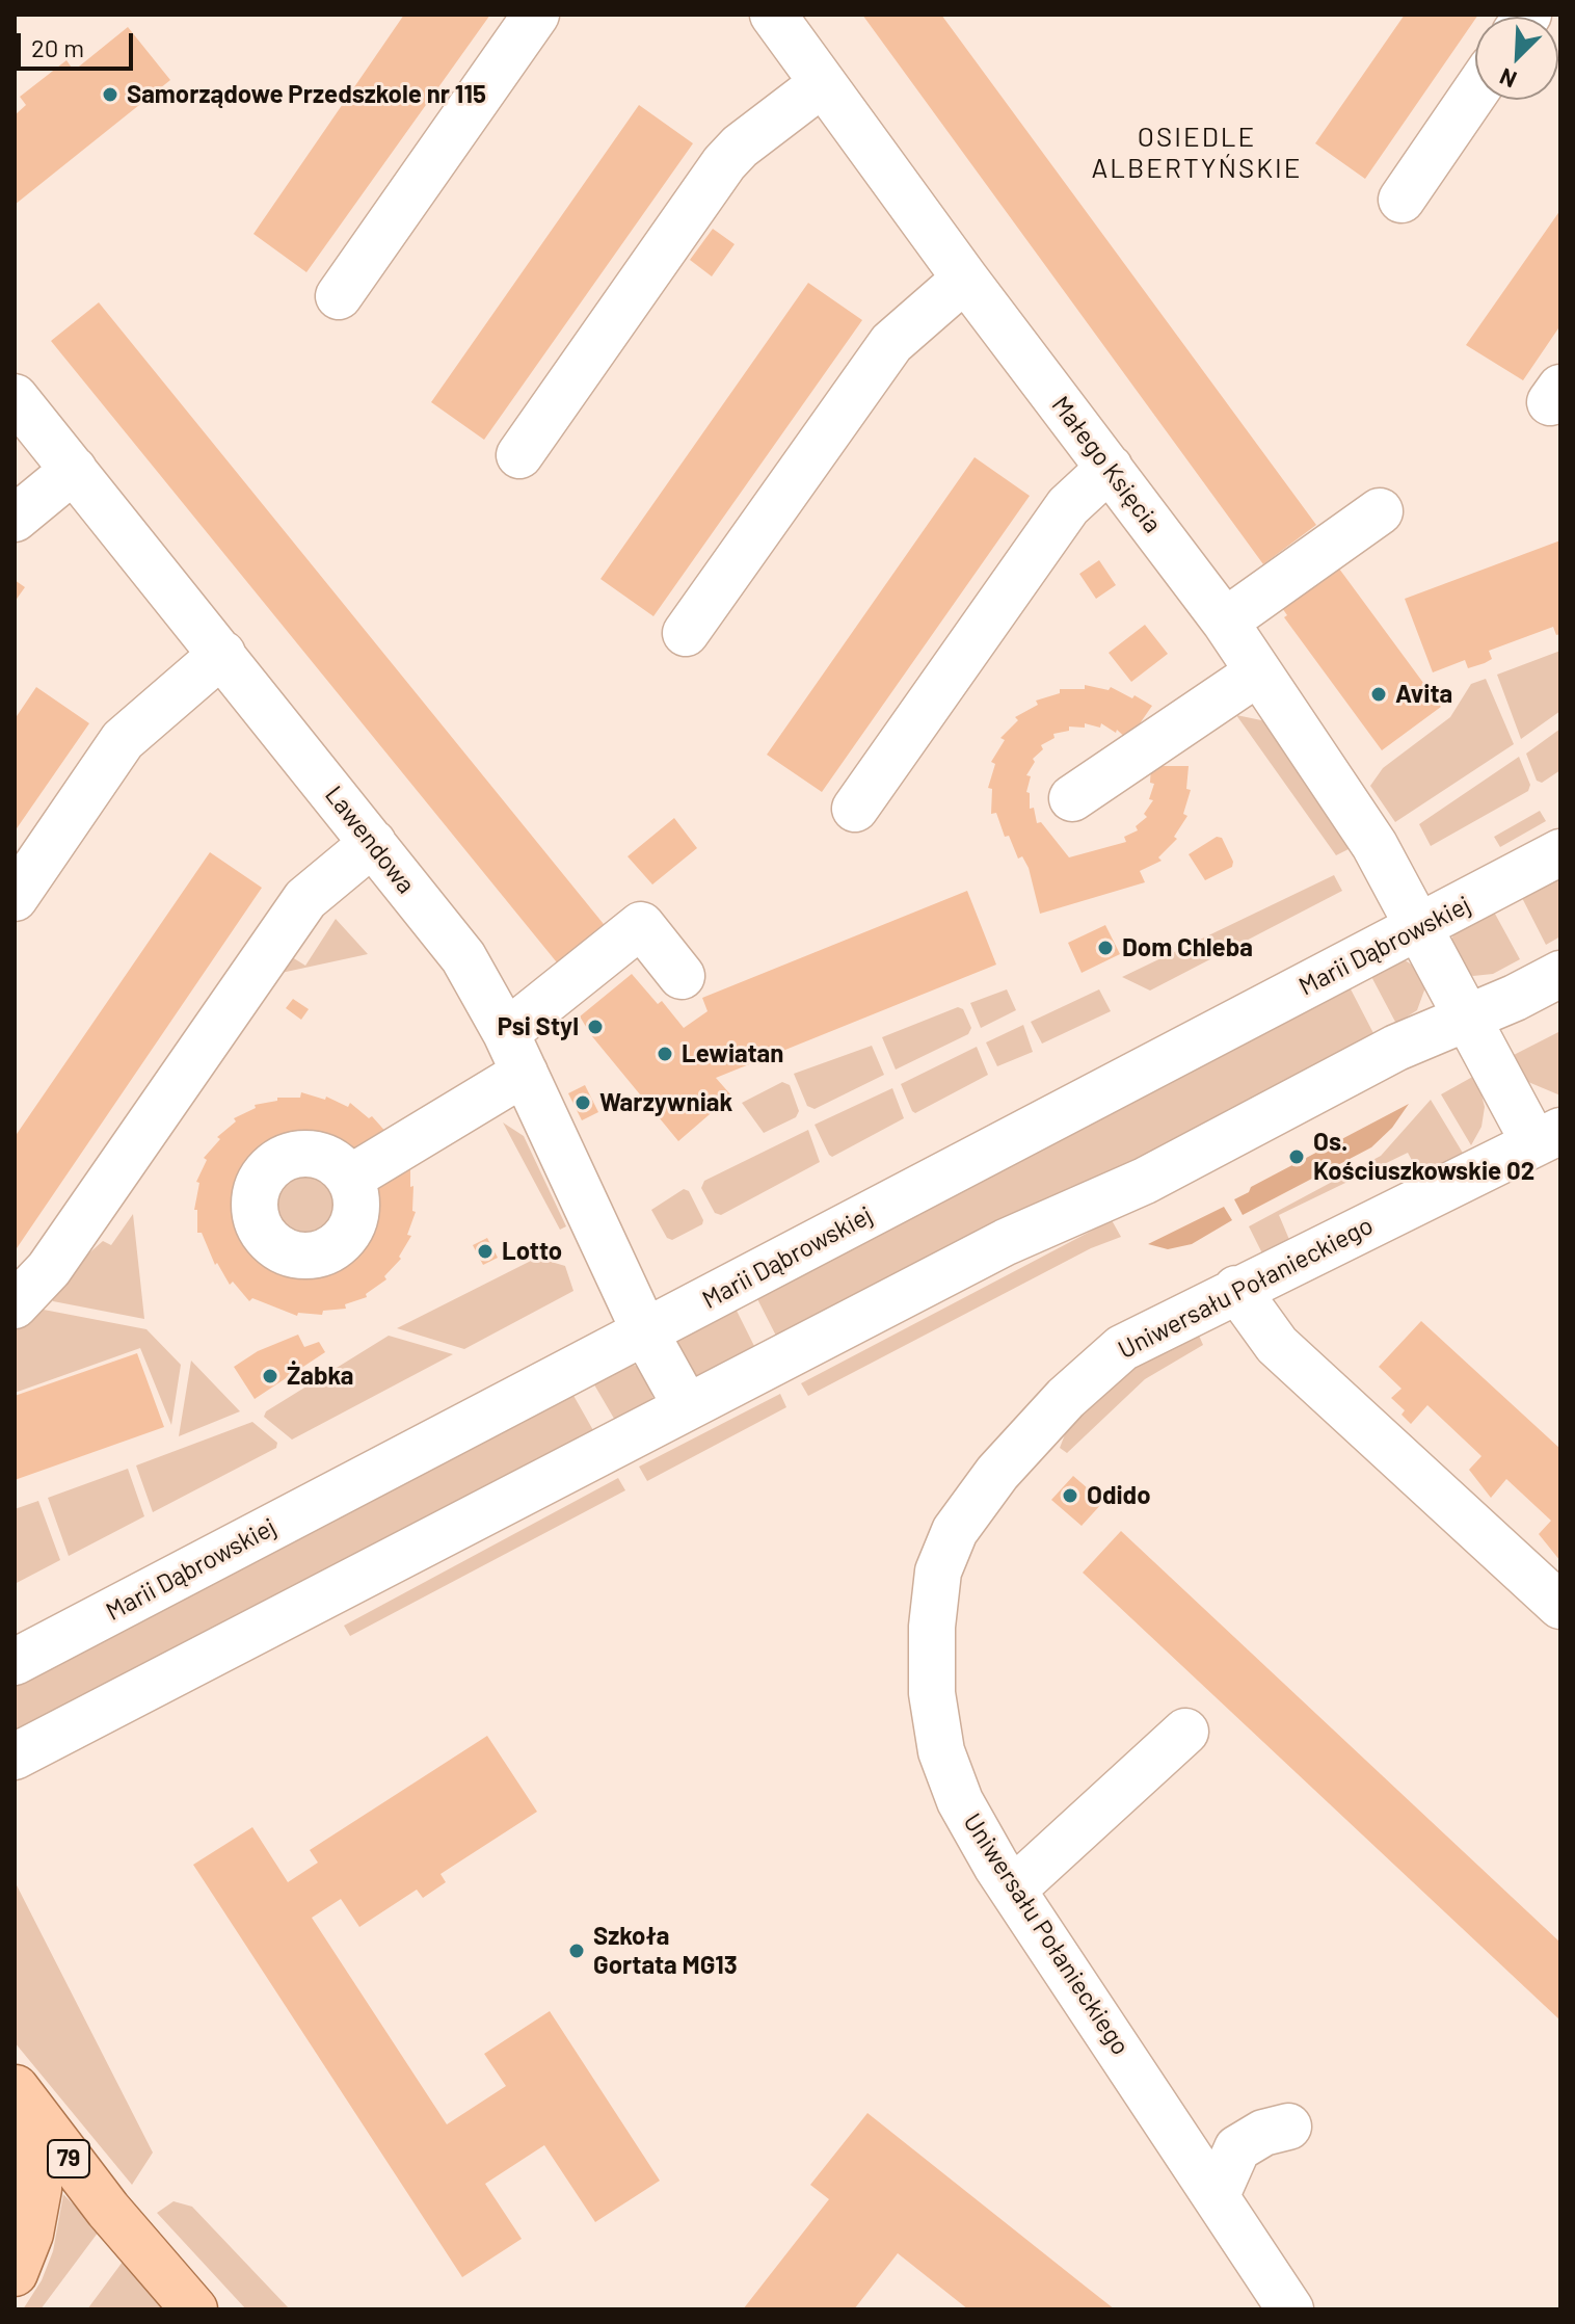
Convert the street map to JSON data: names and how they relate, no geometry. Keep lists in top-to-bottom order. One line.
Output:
{"streets":{"main road":["79"],"street":["Małego Księcia","Lawendowa","Marii Dąbrowskiej","Uniwersału Połanieckiego"]},"crossings":[["Małego Księcia","Marii Dąbrowskiej"],["Małego Księcia","Uniwersału Połanieckiego"],["Lawendowa","Marii Dąbrowskiej"]],"districts":["OSIEDLE ALBERTYŃSKIE"],"places":["Samorządowe Przedszkole nr 115","Avita","Dom Chleba","Psi Styl","Lewiatan","Warzywniak","Os. Kościuszkowskie 02","Lotto","Żabka","Odido","Szkoła Gortata MG13"],"scale_bar":"20 m","north":"bottom left"}
